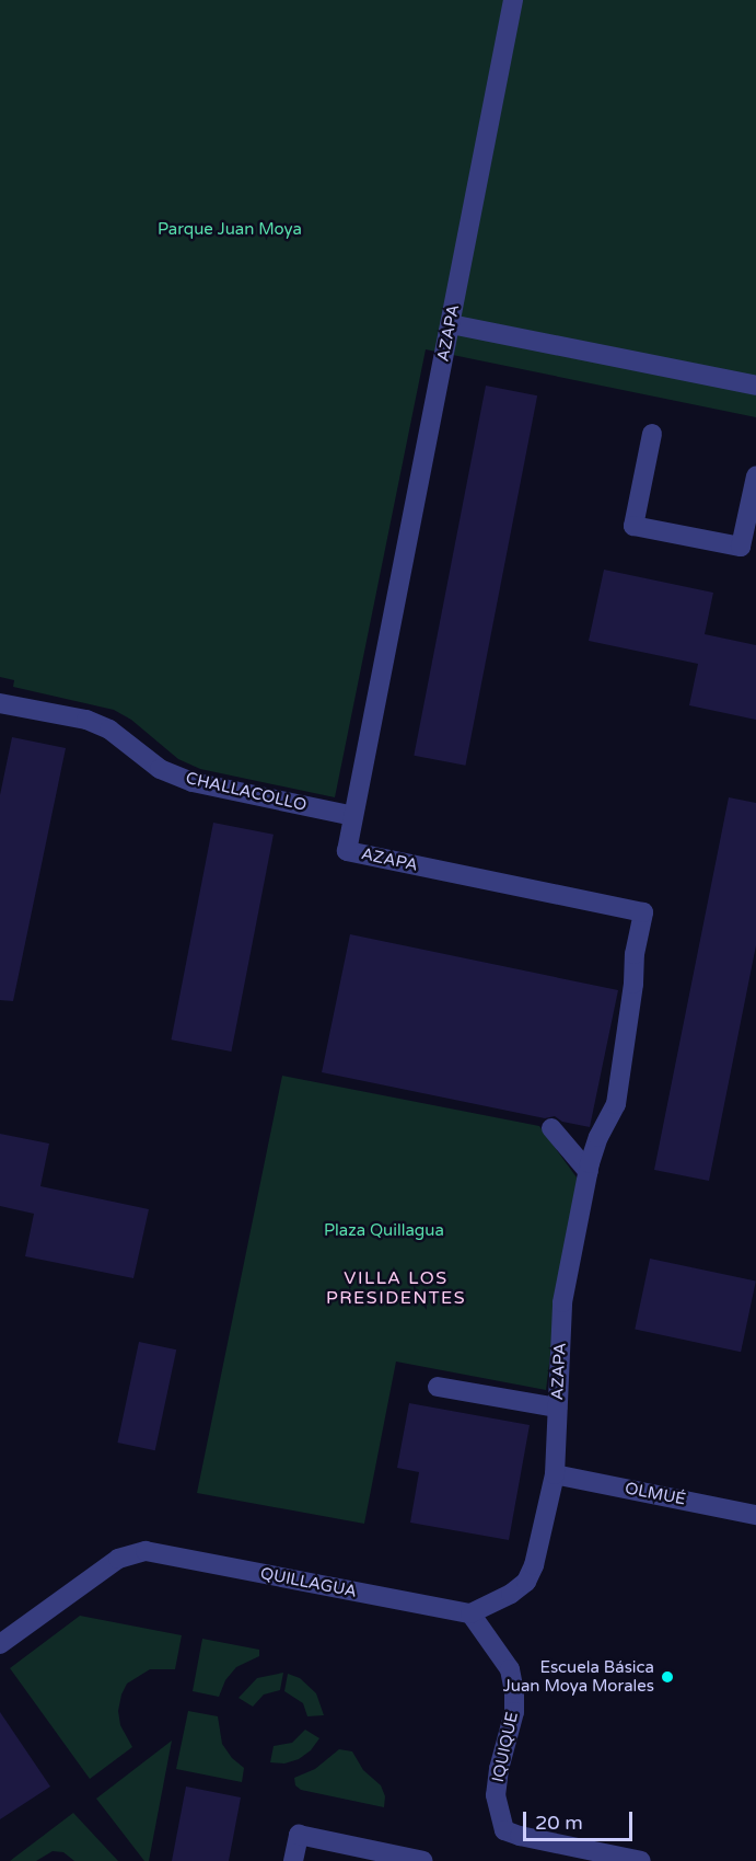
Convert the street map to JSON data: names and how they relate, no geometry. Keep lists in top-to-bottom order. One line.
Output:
{"streets":{"street":["AZAPA","CHALLACOLLO","OLMUÉ","QUILLAGUA","IQUIQUE"]},"crossings":[["AZAPA","CHALLACOLLO"],["AZAPA","OLMUÉ"],["QUILLAGUA","IQUIQUE"]],"districts":["VILLA LOS PRESIDENTES"],"parks":["Parque Juan Moya","Plaza Quillagua"],"places":["Escuela Básica Juan Moya Morales"],"scale_bar":"20 m"}
